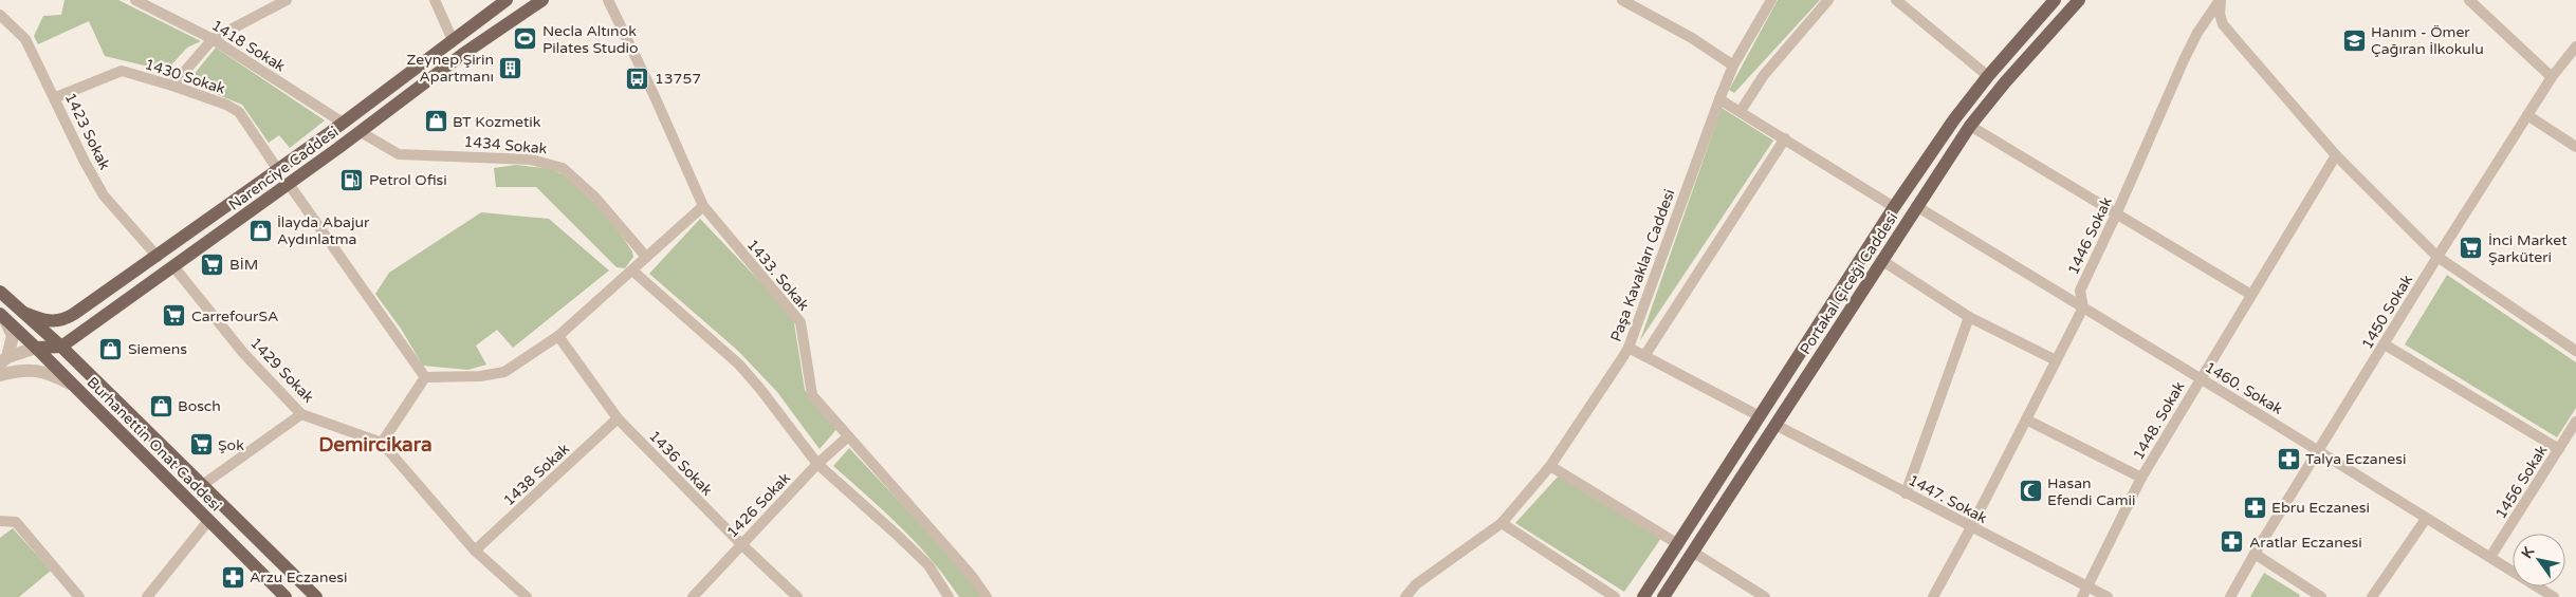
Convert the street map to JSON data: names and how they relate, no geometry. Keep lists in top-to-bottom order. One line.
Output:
{"streets":{"main road":["Narenciye Caddesi","Portakal Çiceği Caddesi","Burhanettin Onat Caddesi"],"street":["1418 Sokak","1430 Sokak","1423 Sokak","1434 Sokak","1446 Sokak","Paşa Kavakları Caddesi","1433. Sokak","1450 Sokak","1429 Sokak","1460. Sokak","1448. Sokak","1436 Sokak","1438 Sokak","1456 Sokak","1447. Sokak","1426 Sokak"]},"crossings":[["1418 Sokak","Narenciye Caddesi"],["1430 Sokak","1423 Sokak"],["1430 Sokak","Narenciye Caddesi"],["1423 Sokak","Narenciye Caddesi"],["1434 Sokak","Narenciye Caddesi"],["Narenciye Caddesi","1429 Sokak"],["Narenciye Caddesi","Burhanettin Onat Caddesi"],["1446 Sokak","1460. Sokak"],["1446 Sokak","1447. Sokak"],["1433. Sokak","1426 Sokak"],["Portakal Çiceği Caddesi","1460. Sokak"],["Portakal Çiceği Caddesi","1447. Sokak"],["1450 Sokak","1460. Sokak"],["1429 Sokak","1438 Sokak"],["1460. Sokak","1448. Sokak"],["1460. Sokak","1456 Sokak"],["1448. Sokak","1447. Sokak"],["1436 Sokak","1438 Sokak"],["1436 Sokak","1426 Sokak"]],"districts":["Demircikara"],"places":{"sports":["Necla Altınok Pilates Studio"],"school or university":["Hanım - Ömer Çağıran İlkokulu"],"building":["Zeynep Şirin Apartmanı"],"bus stop":["13757"],"shop":["BT Kozmetik","İlayda Abajur Aydınlatma","Siemens","Bosch"],"fuel station":["Petrol Ofisi"],"supermarket":["İnci Market Şarküteri","BİM","CarrefourSA","Şok"],"pharmacy":["Talya Eczanesi","Ebru Eczanesi","Aratlar Eczanesi","Arzu Eczanesi"],"mosque":["Hasan Efendi Camii"]},"north":"top left"}
